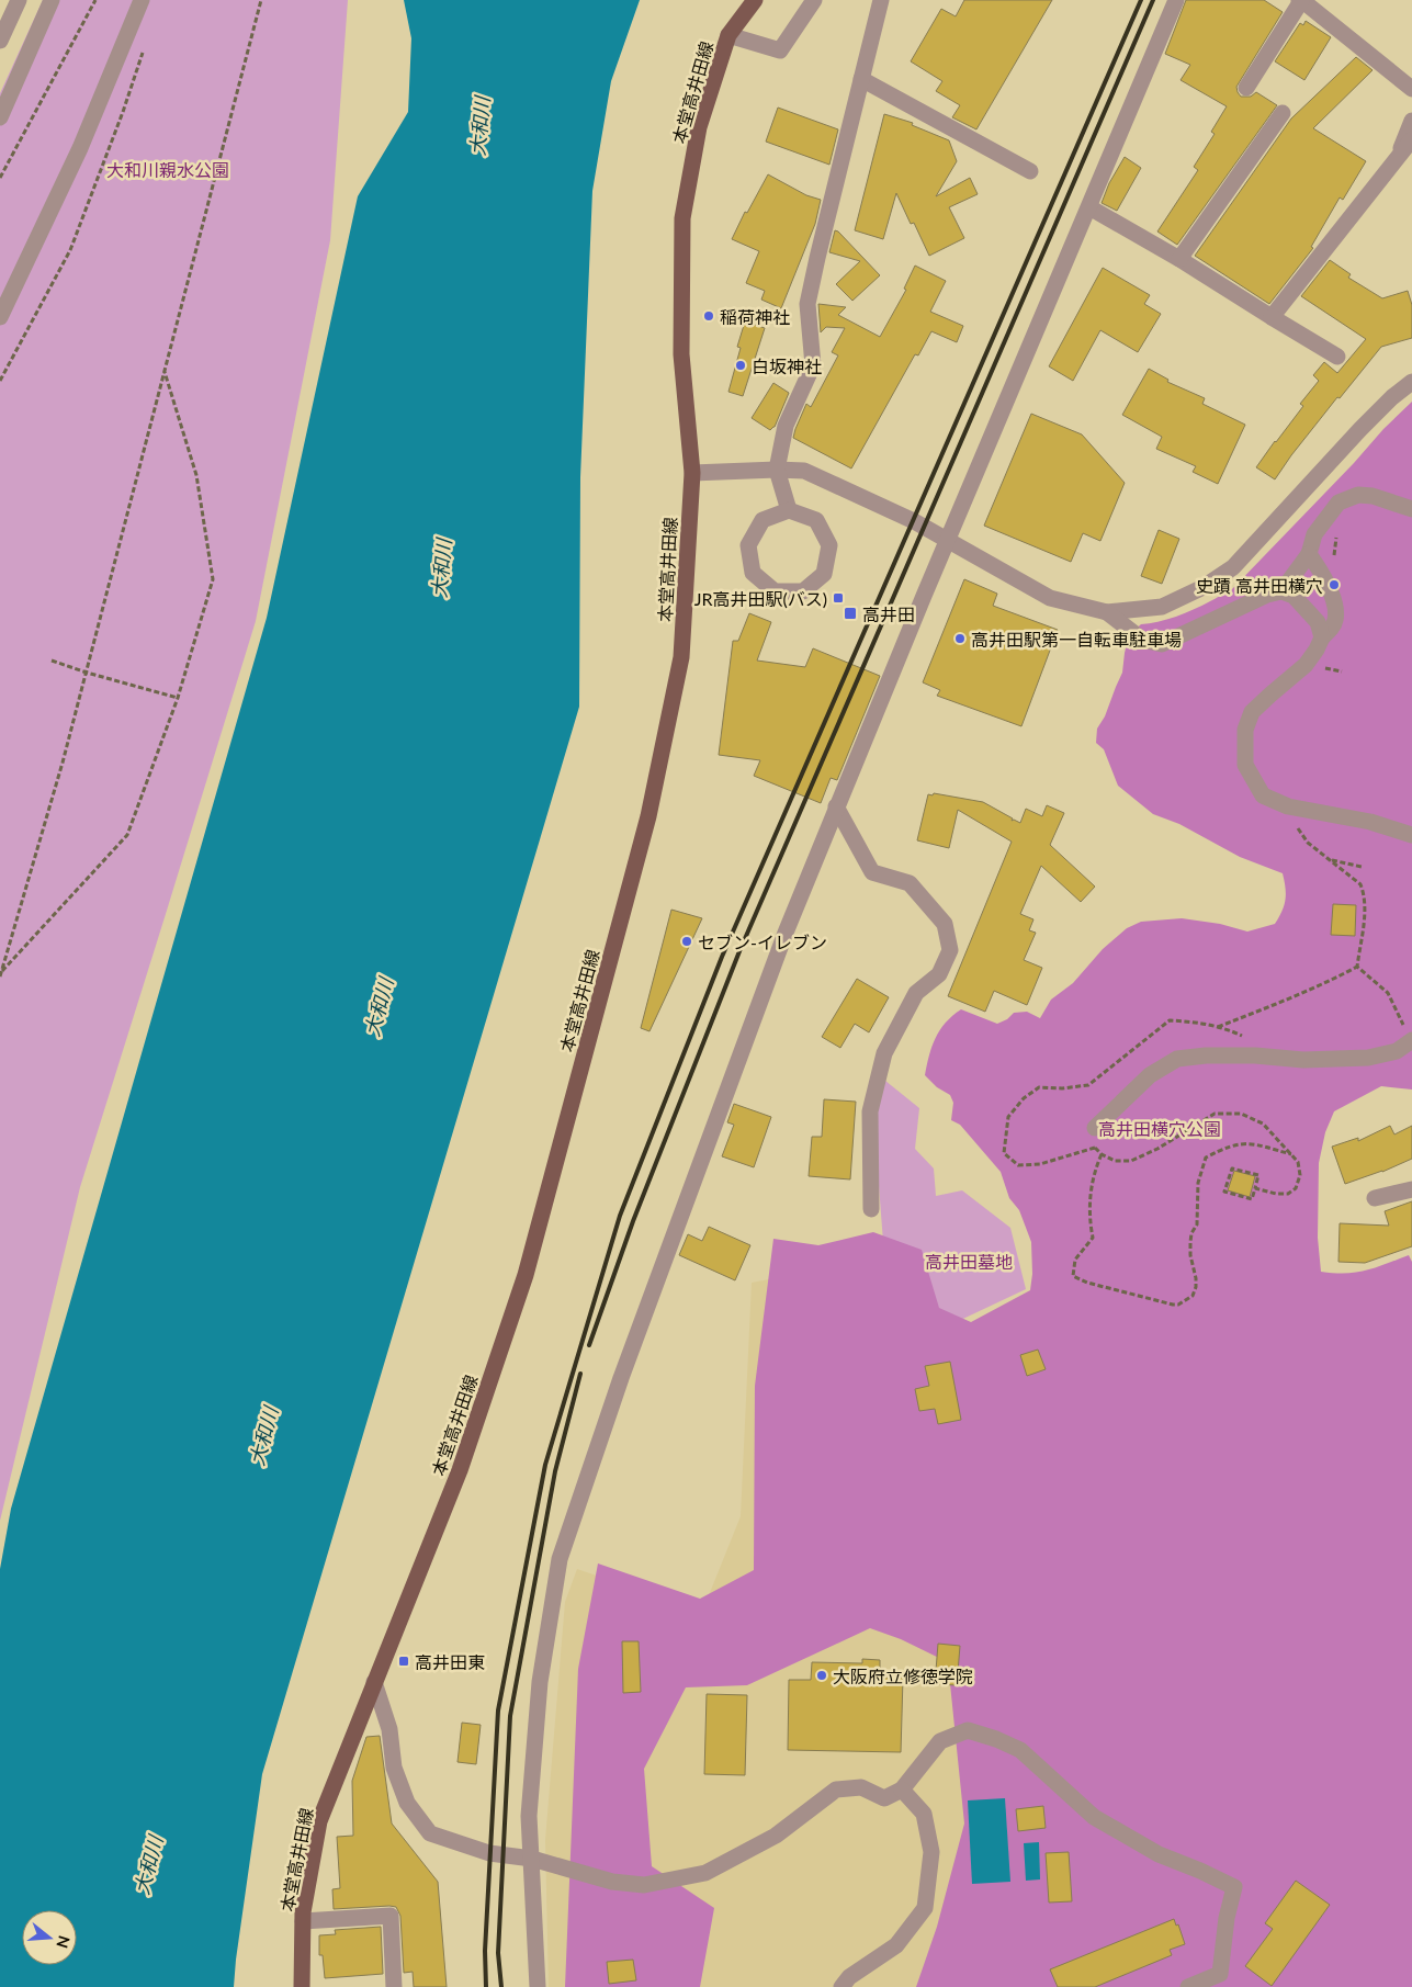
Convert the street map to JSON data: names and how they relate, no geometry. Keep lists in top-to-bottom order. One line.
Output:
{"streets":{"main road":["本堂高井田線"]},"water":["大和川"],"parks":["大和川親水公園","高井田横穴公園","高井田墓地"],"places":{"other":["稲荷神社","白坂神社","史蹟 高井田横穴","高井田駅第一自転車駐車場","セブン-イレブン","大阪府立修徳学院"],"transit":["JR高井田駅(バス)","高井田","高井田東"]},"north":"right"}
